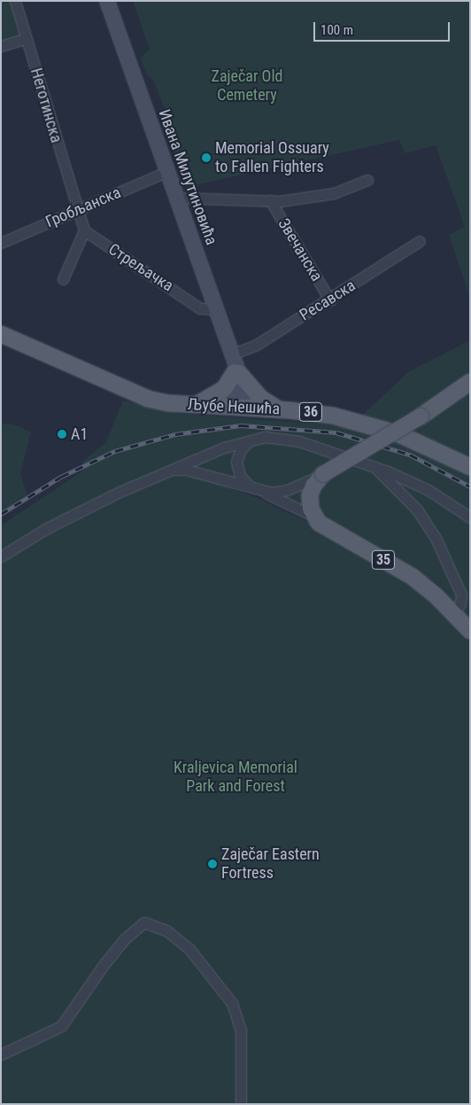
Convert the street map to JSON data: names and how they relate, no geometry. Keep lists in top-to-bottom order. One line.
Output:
{"streets":{"main road":["Љубе Нешића","36","35"],"street":["Неготинска","Ивана Милутиновића","Гробљанска","Звечанска","Стрељачка","Ресавска"]},"crossings":[["Неготинска","Гробљанска"],["Ивана Милутиновића","Гробљанска"],["Ивана Милутиновића","Стрељачка"],["Ивана Милутиновића","Ресавска"],["Ивана Милутиновића","Љубе Нешића"],["Звечанска","Ресавска"]],"parks":["Zaječar Old Cemetery","Kraljevica Memorial Park and Forest"],"places":["Memorial Ossuary to Fallen Fighters","A1","Zaječar Eastern Fortress"],"scale_bar":"100 m"}
